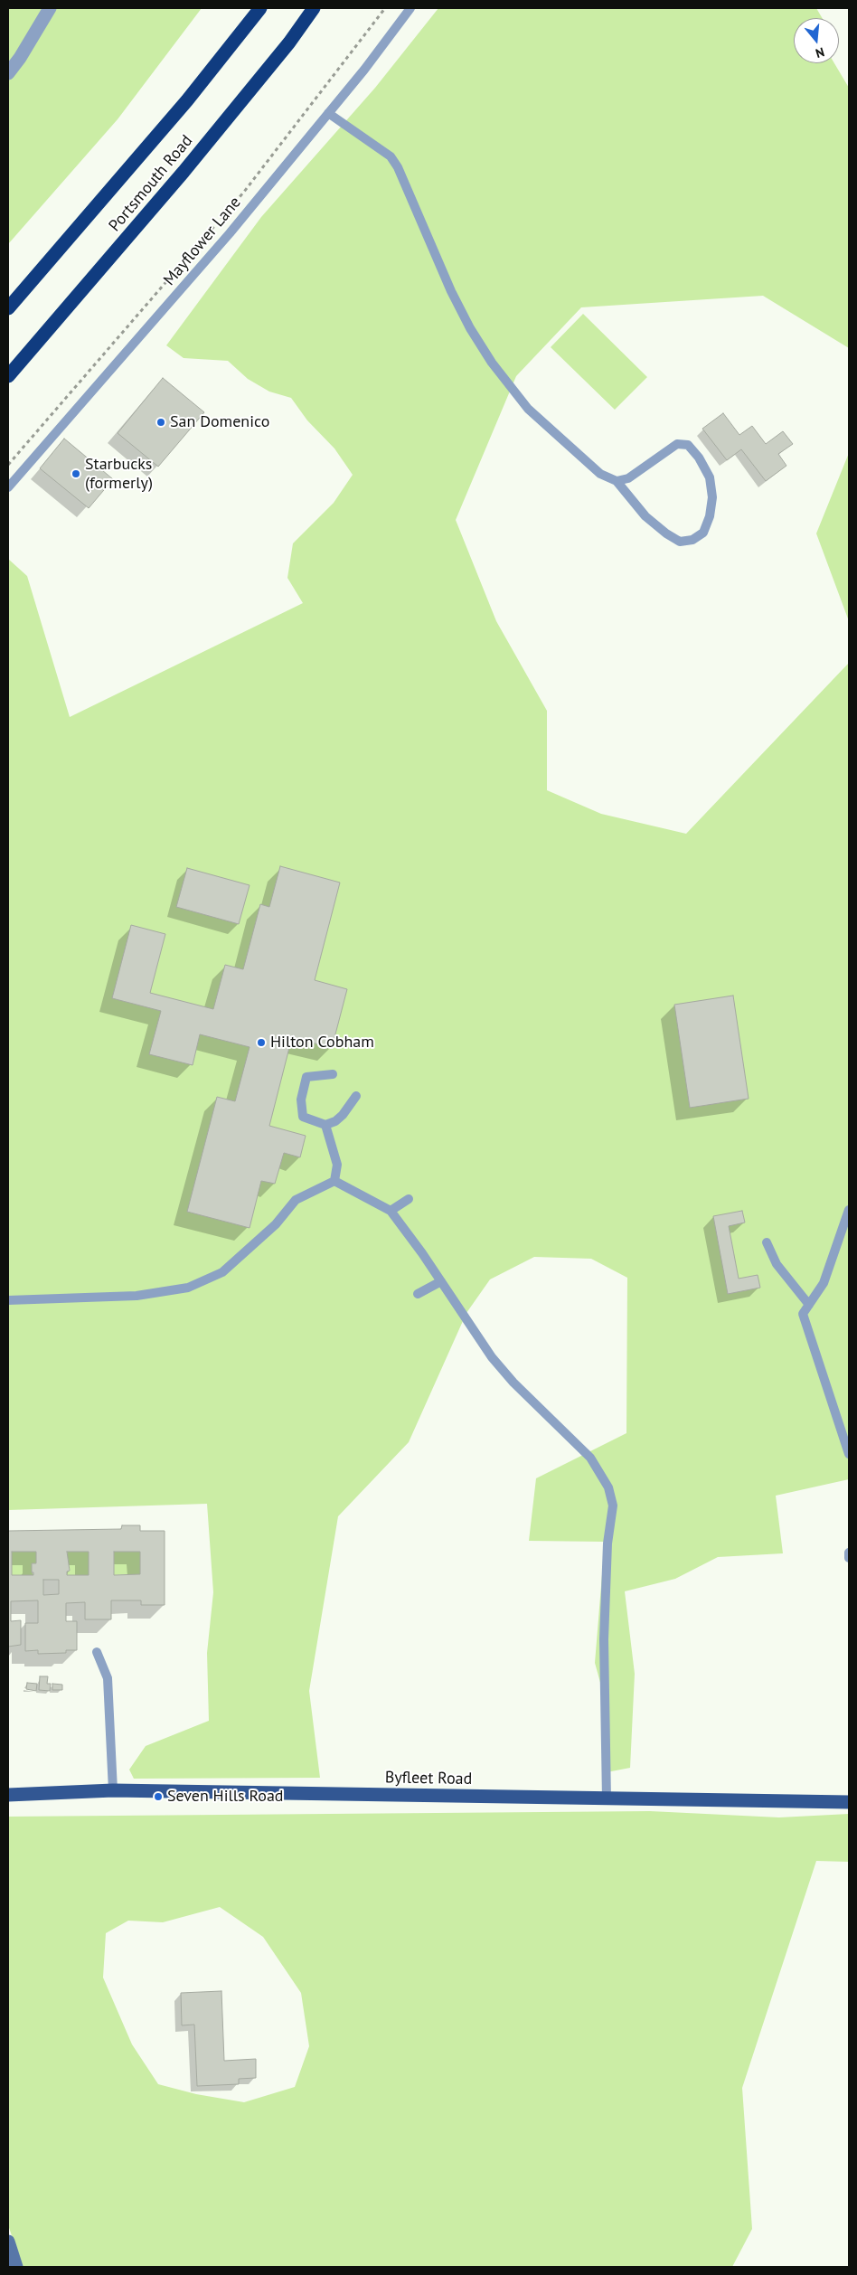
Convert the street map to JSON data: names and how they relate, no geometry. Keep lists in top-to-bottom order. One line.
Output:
{"streets":{"highway":["Portsmouth Road"],"main road":["Byfleet Road"],"lane":["Mayflower Lane"]},"places":["San Domenico","Starbucks (formerly)","Hilton Cobham","Seven Hills Road"],"north":"bottom"}
